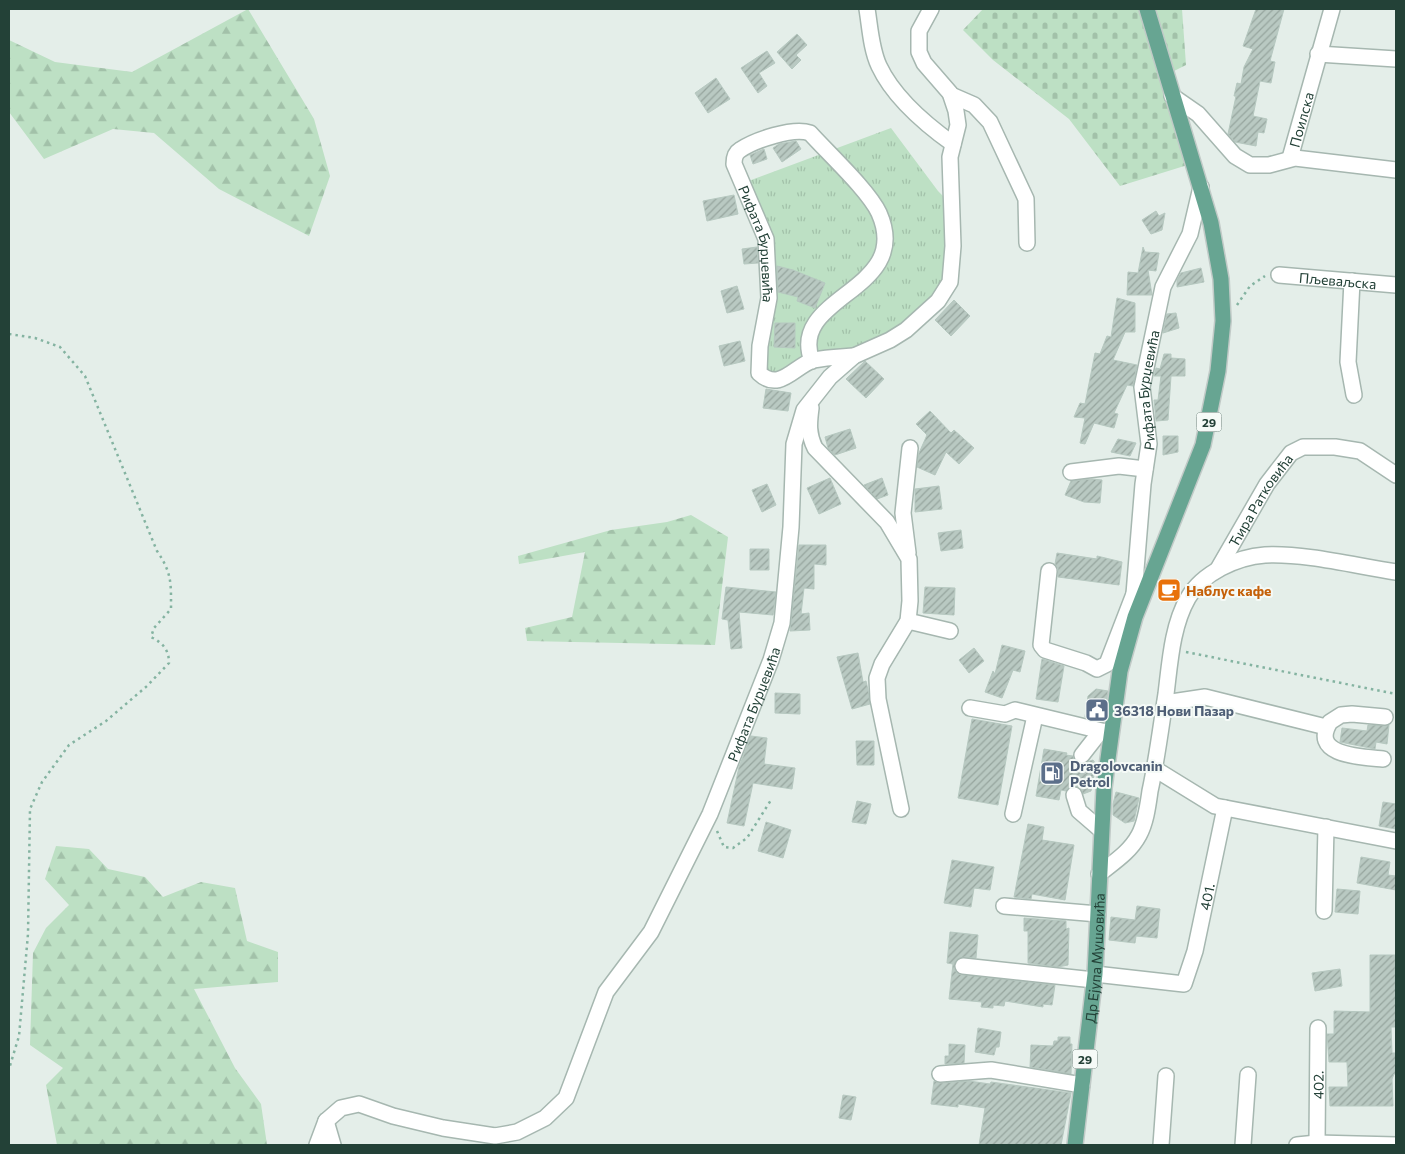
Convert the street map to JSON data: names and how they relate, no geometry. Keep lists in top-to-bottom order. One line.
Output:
{"streets":{"main road":["Рифата Бурџевића","29","Др Ејупа Мушовића"],"street":["Поилска","Пљеваљска","Ћира Ратковића","401.","402."]},"crossings":[["Поилска","Рифата Бурџевића"],["Рифата Бурџевића","Др Ејупа Мушовића"],["Ћира Ратковића","Др Ејупа Мушовића"],["401.","Др Ејупа Мушовића"]],"places":{"cafe":["Наблус кафе"],"public building":["36318 Нови Пазар"],"fuel station":["Dragolovcanin Petrol"]}}
